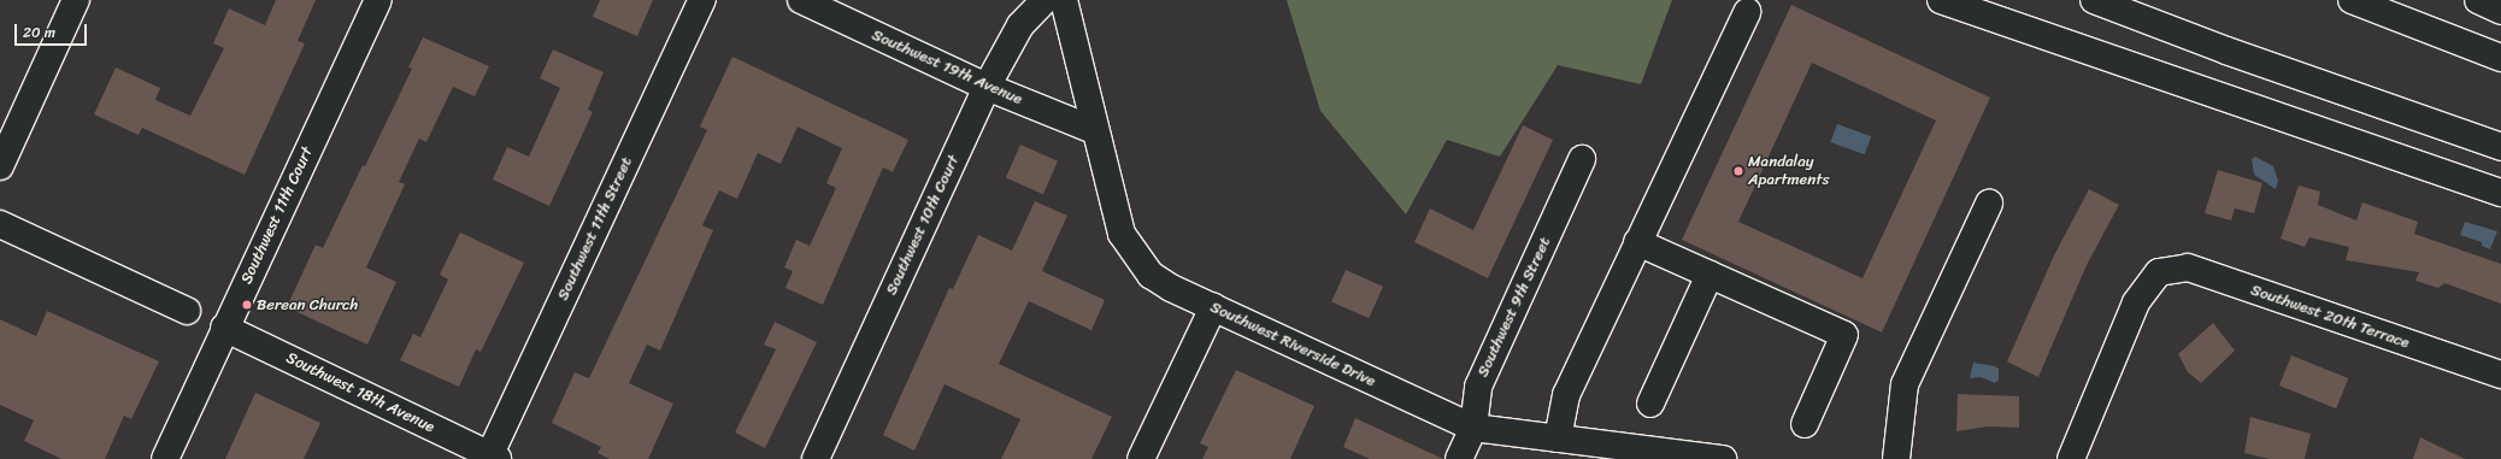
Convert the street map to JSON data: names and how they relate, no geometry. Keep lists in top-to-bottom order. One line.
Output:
{"streets":{"main road":["Southwest 19th Avenue","Southwest 11th Court","Southwest 10th Court","Southwest 11th Street","Southwest 9th Street","Southwest 20th Terrace","Southwest Riverside Drive","Southwest 18th Avenue"]},"crossings":[["Southwest 19th Avenue","Southwest 10th Court"],["Southwest 19th Avenue","Southwest Riverside Drive"],["Southwest 11th Court","Southwest 18th Avenue"],["Southwest 11th Street","Southwest 18th Avenue"],["Southwest 9th Street","Southwest Riverside Drive"]],"places":["Mandalay Apartments","Berean Church"],"scale_bar":"20 m"}
